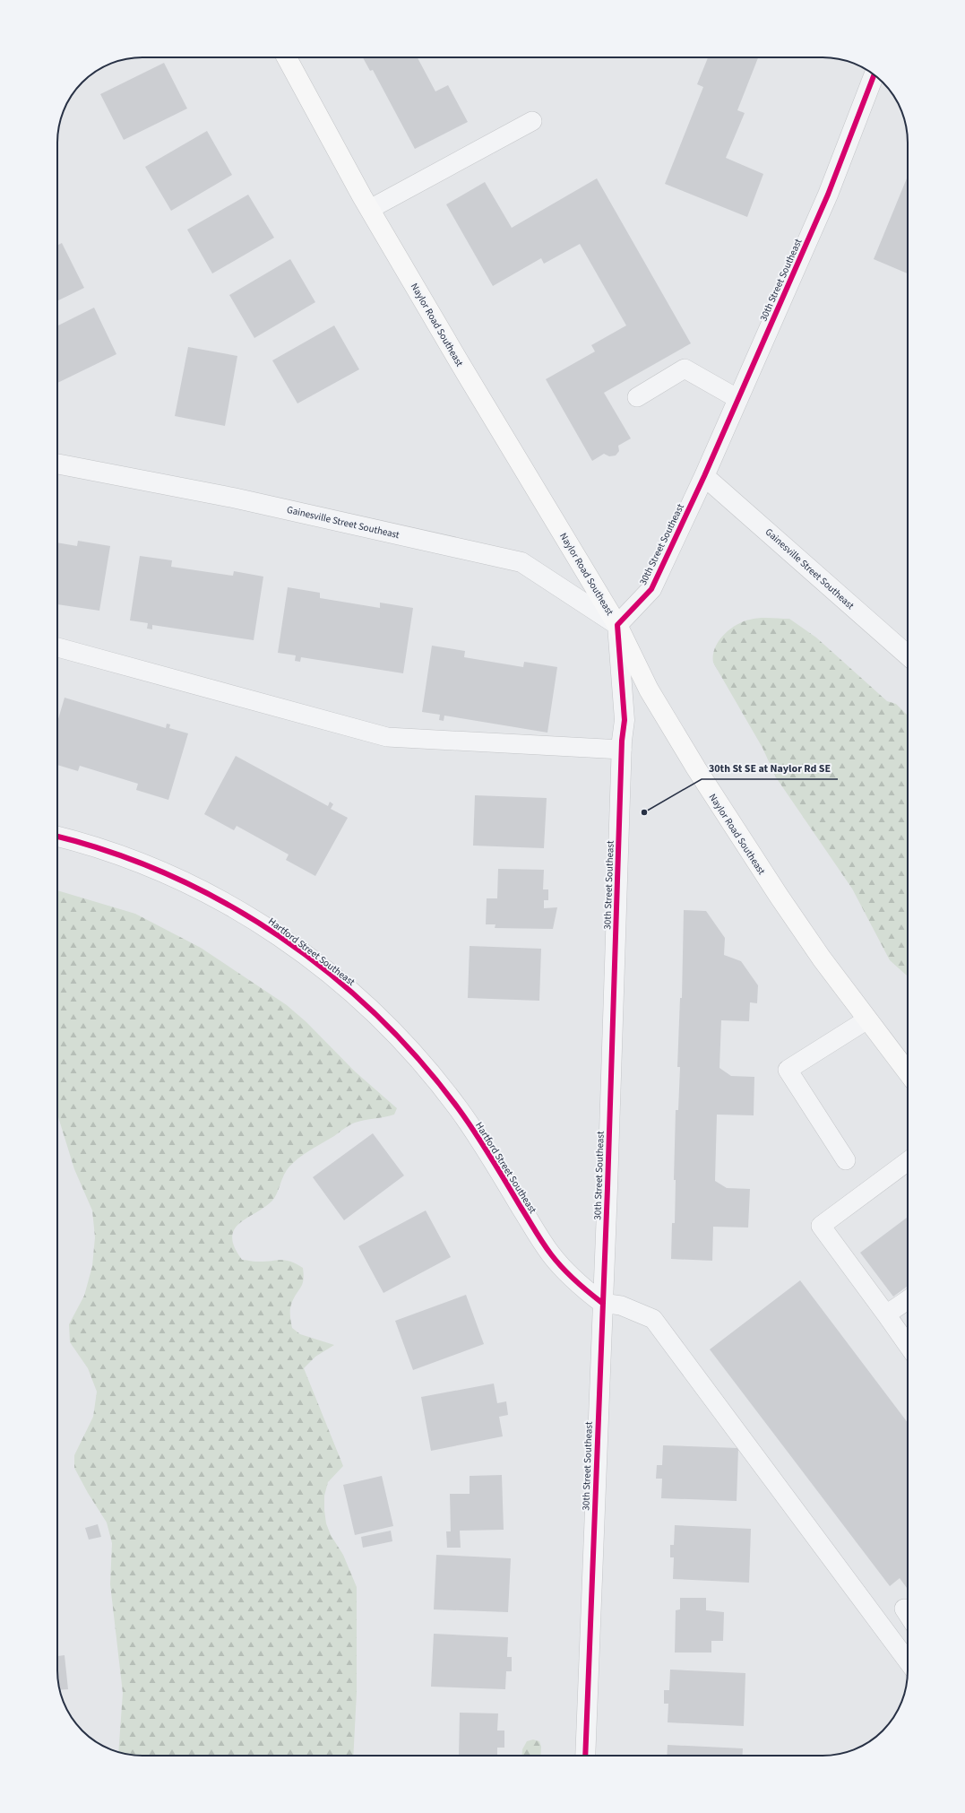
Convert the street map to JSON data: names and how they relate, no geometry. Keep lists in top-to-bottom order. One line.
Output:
{"streets":{"main road":["Naylor Road Southeast"],"street":["30th Street Southeast","Gainesville Street Southeast","Hartford Street Southeast"]},"crossings":[["30th Street Southeast","Naylor Road Southeast"],["30th Street Southeast","Gainesville Street Southeast"],["30th Street Southeast","Hartford Street Southeast"],["Naylor Road Southeast","Gainesville Street Southeast"]],"places":["30th St SE at Naylor Rd SE"]}
